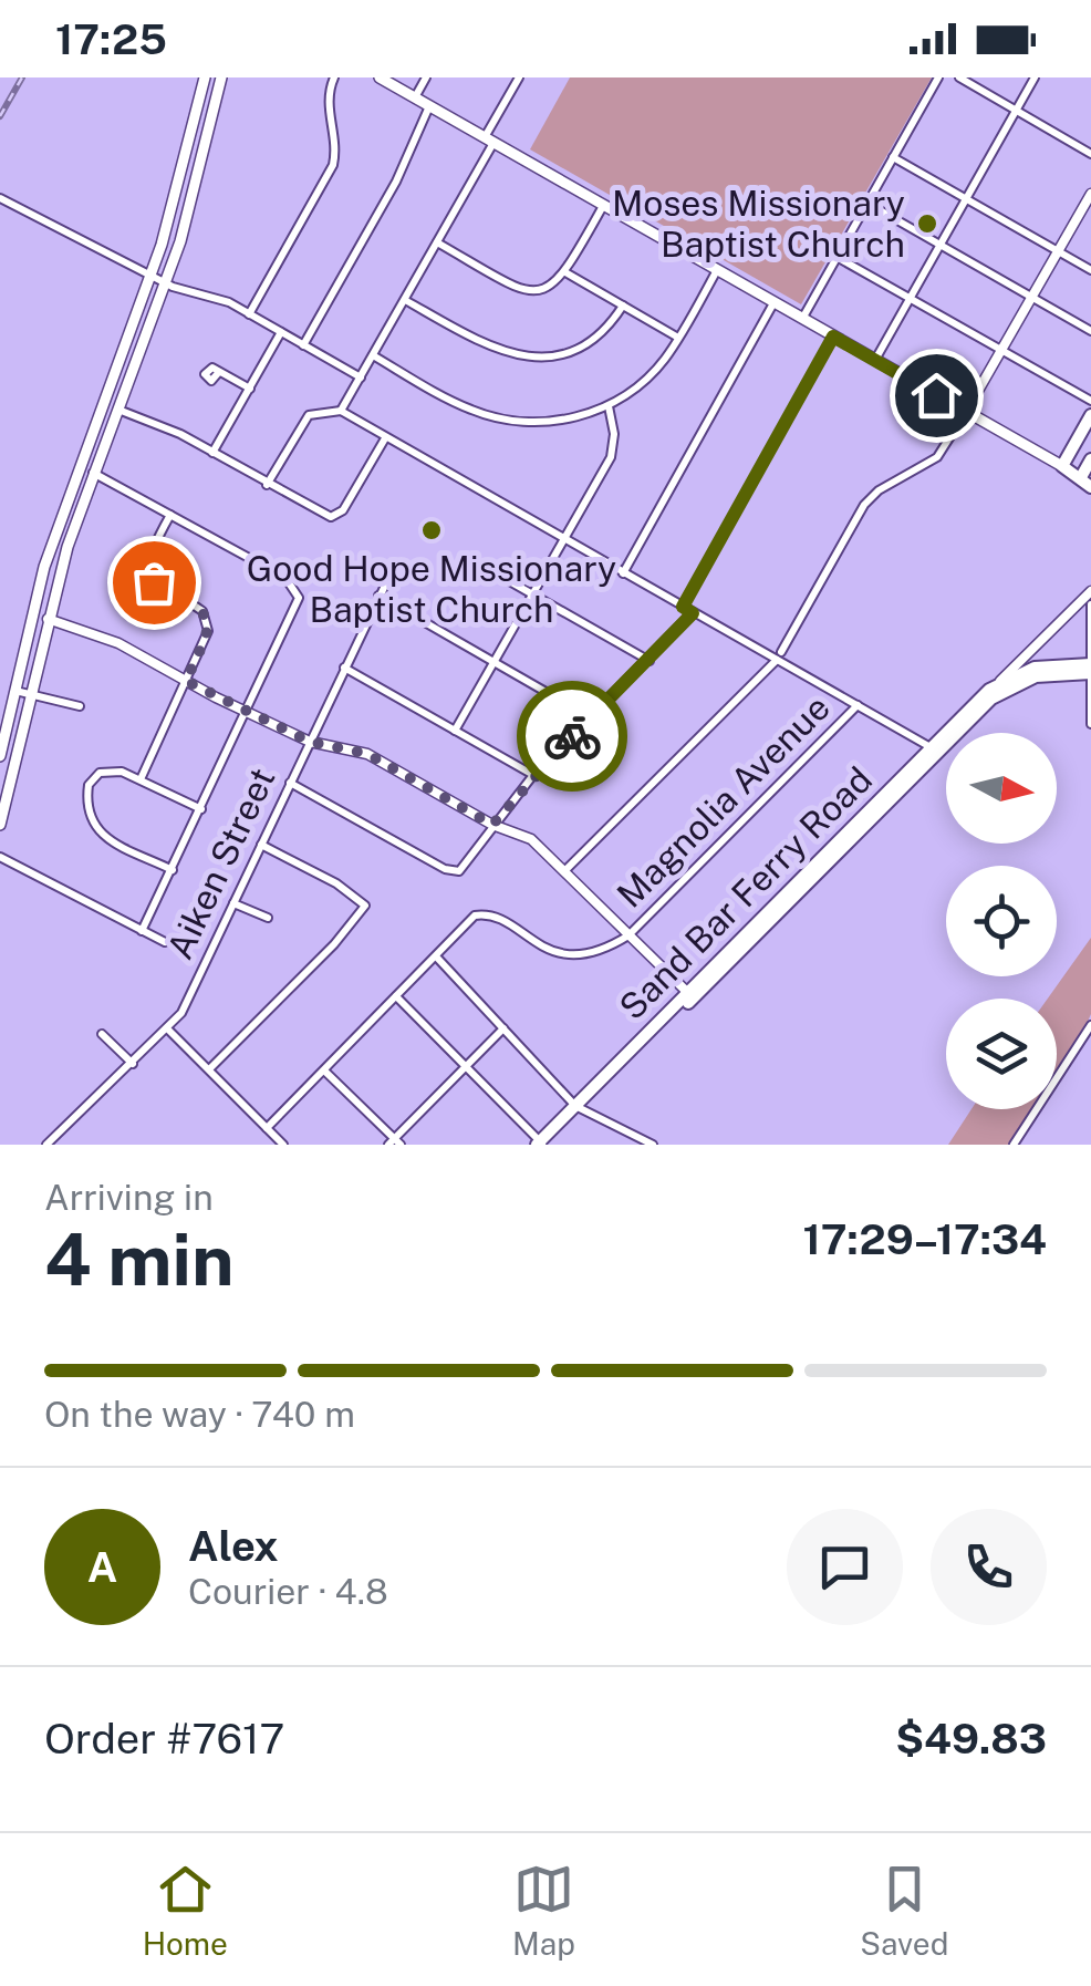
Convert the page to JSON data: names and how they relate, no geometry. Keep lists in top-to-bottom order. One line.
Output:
{"streets":{"main road":["Sand Bar Ferry Road"],"street":["Magnolia Avenue","Aiken Street"]},"places":["Moses Missionary Baptist Church","Good Hope Missionary Baptist Church"],"north":"right","page":{"status":"17:25","heading":["4 min","Arriving in","17:29–17:34"],"panel":["Alex","Courier · 4.8","Order #7617","$49.83"],"bar":"On the way · 740 m","round":"A","tabs":["Home","Map","Saved"]}}
